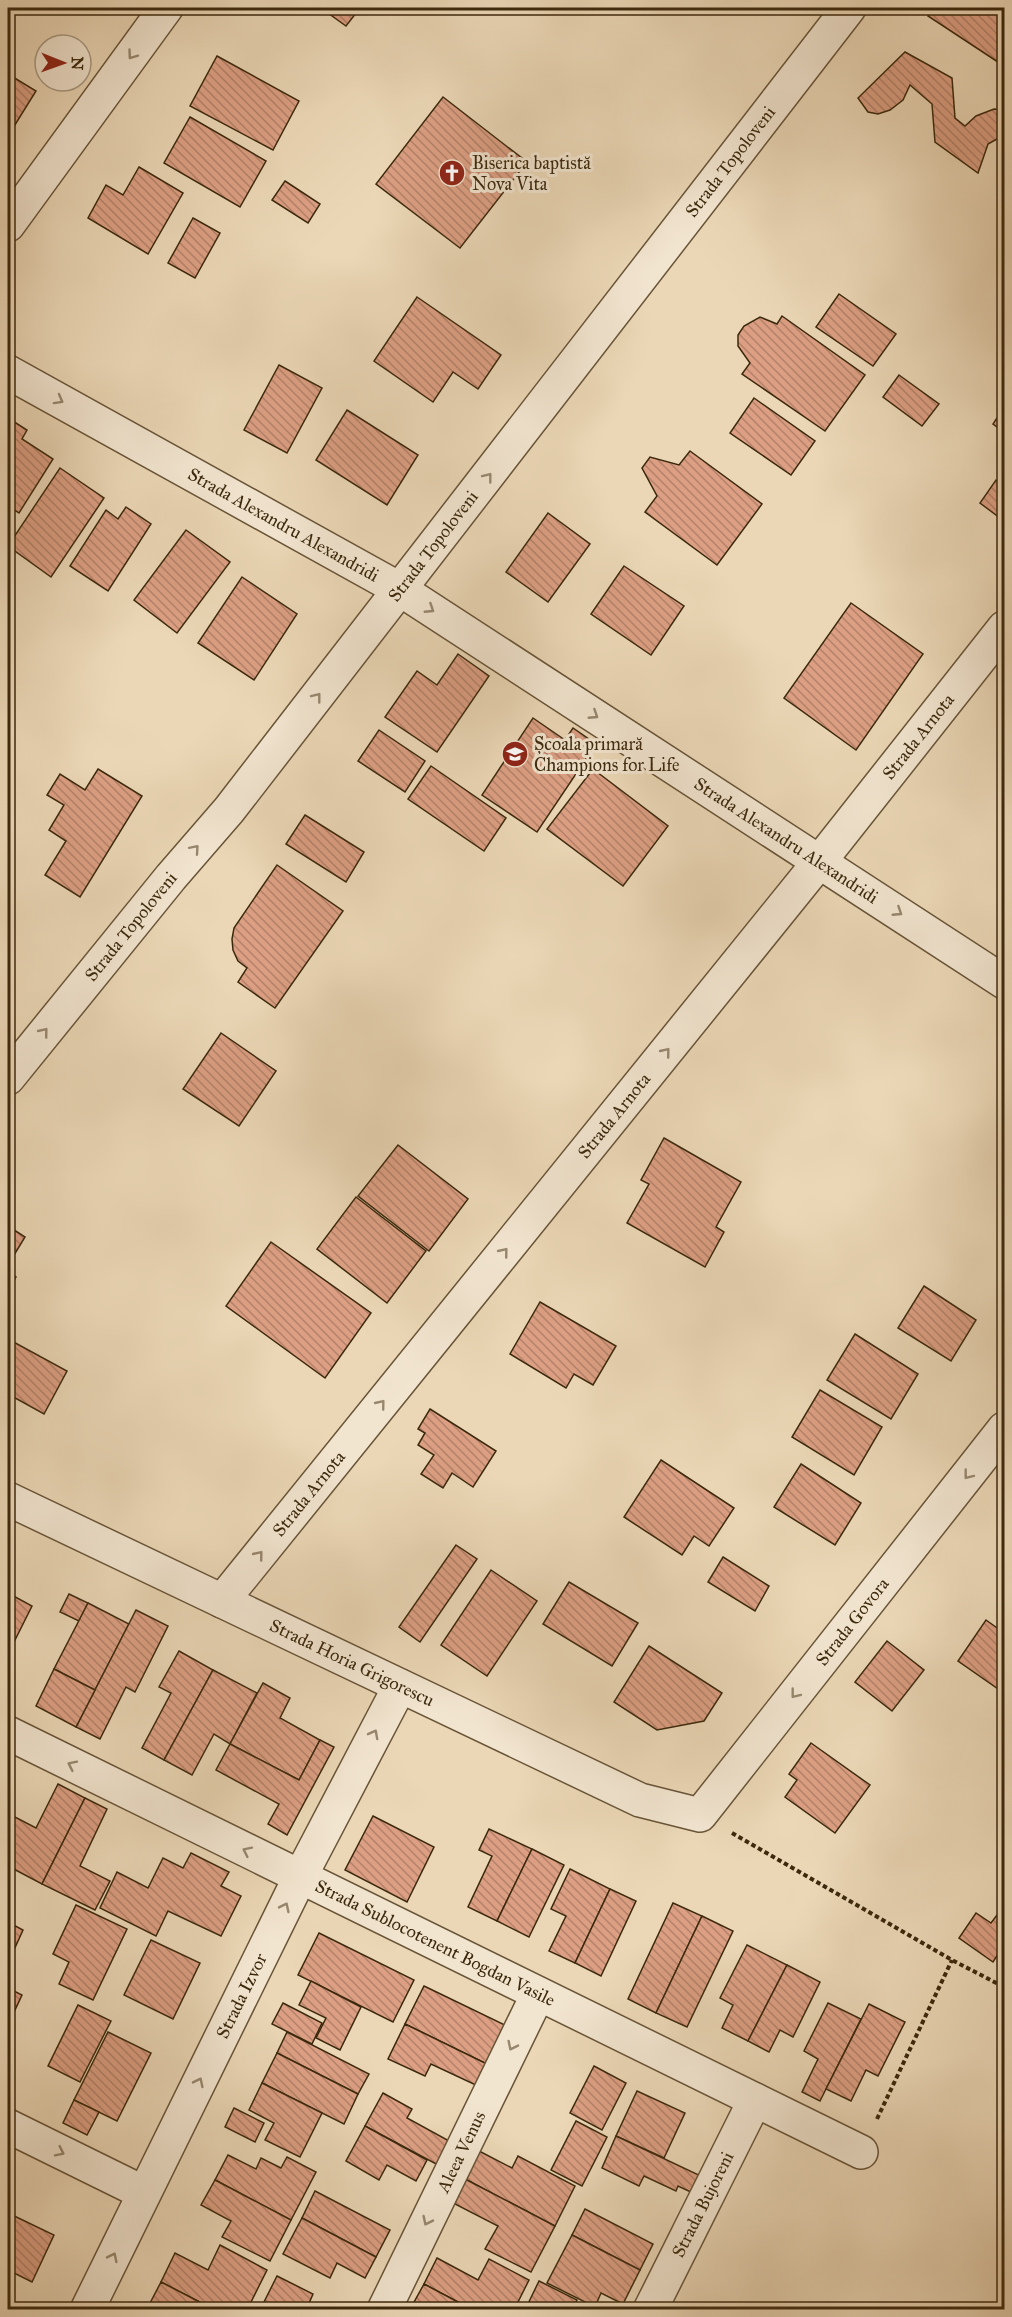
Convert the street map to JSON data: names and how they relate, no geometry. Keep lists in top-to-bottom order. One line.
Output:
{"streets":{"street":["Strada Topoloveni","Strada Alexandru Alexandridi","Strada Arnota","Strada Govora","Strada Horia Grigorescu","Strada Sublocotenent Bogdan Vasile","Strada Izvor","Aleea Venus","Strada Bujoreni"]},"crossings":[["Strada Topoloveni","Strada Alexandru Alexandridi"],["Strada Alexandru Alexandridi","Strada Arnota"],["Strada Arnota","Strada Horia Grigorescu"],["Strada Govora","Strada Horia Grigorescu"],["Strada Horia Grigorescu","Strada Izvor"],["Strada Sublocotenent Bogdan Vasile","Strada Izvor"],["Strada Sublocotenent Bogdan Vasile","Aleea Venus"],["Strada Sublocotenent Bogdan Vasile","Strada Bujoreni"]],"one_way":["Strada Topoloveni","Strada Alexandru Alexandridi","Strada Arnota","Strada Govora","Strada Izvor","Aleea Venus"],"places":{"church":["Biserica baptistă Nova Vita"],"school or university":["Școala primară Champions for Life"]},"north":"right"}
